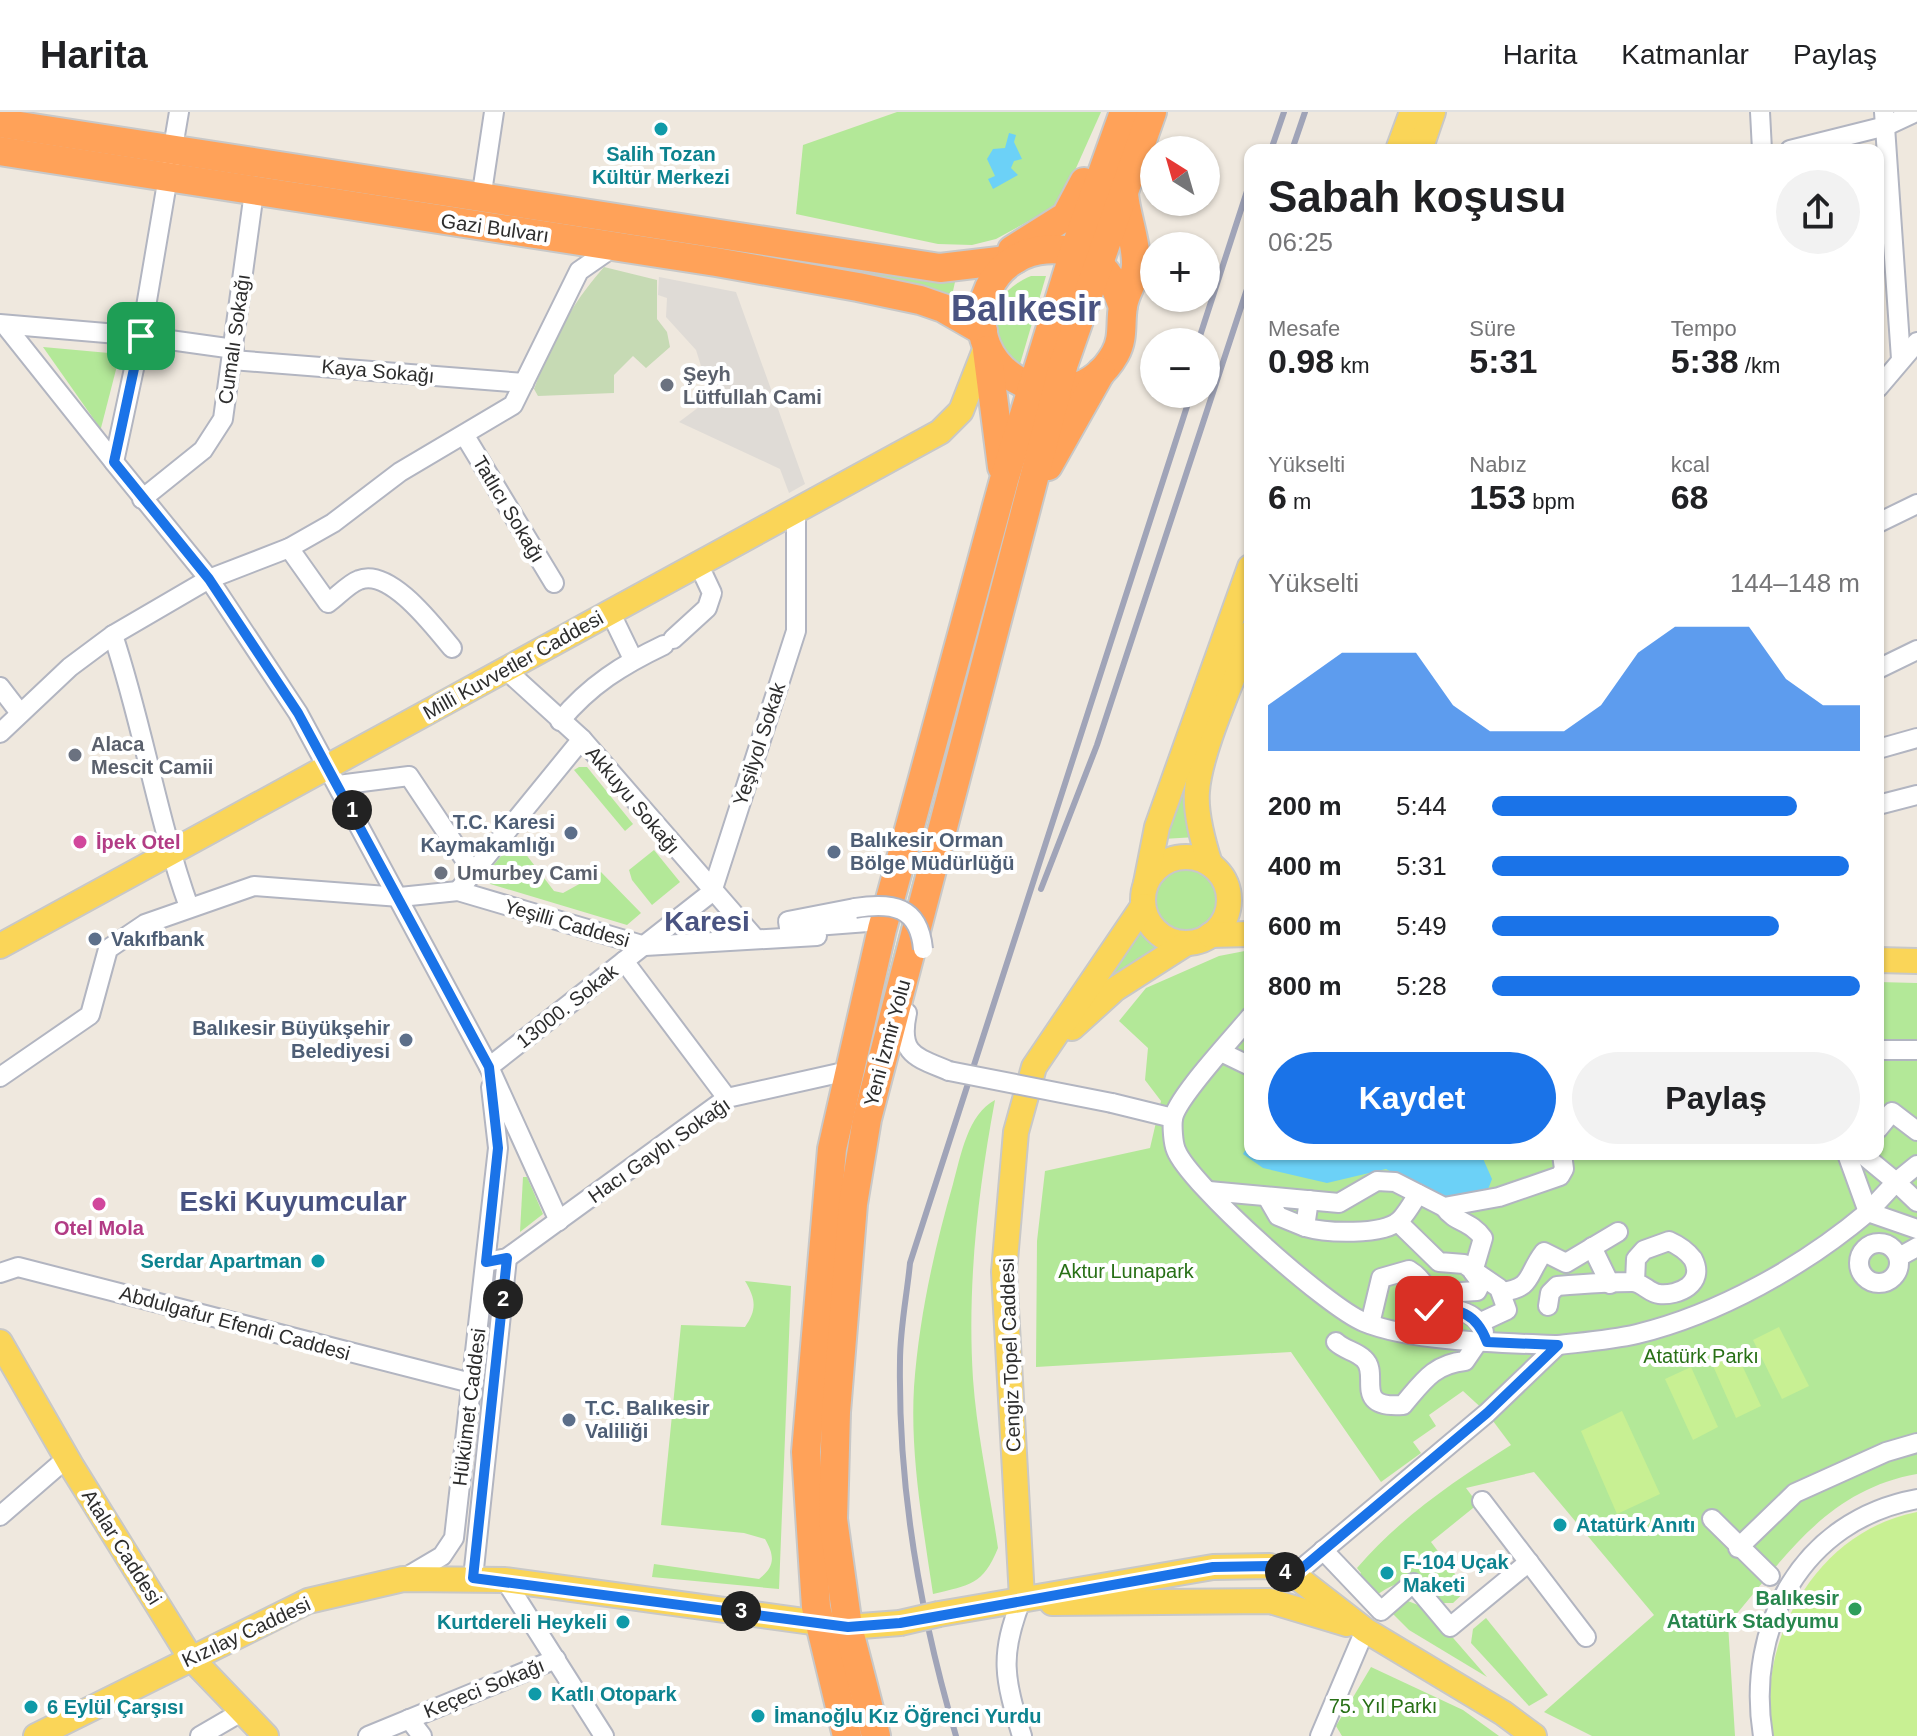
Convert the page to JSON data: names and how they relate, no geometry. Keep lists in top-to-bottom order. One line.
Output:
{"streets":{"highway":["Gazi Bulvarı","Yeni İzmir Yolu"],"main road":["Milli Kuvvetler Caddesi","Cengiz Topel Caddesi","Atalar Caddesi","Kızılay Caddesi"],"street":["Cumalı Sokağı","Kaya Sokağı","Tatlıcı Sokağı","Yeşilyol Sokak","Akkuyu Sokağı","Yeşilli Caddesi","13000. Sokak","Hacı Gaybı Sokağı","Abdulgafur Efendi Caddesi","Hükümet Caddesi","Keçeci Sokağı"]},"crossings":[["Gazi Bulvarı","Cumalı Sokağı"],["Gazi Bulvarı","Milli Kuvvetler Caddesi"],["Gazi Bulvarı","Yeni İzmir Yolu"],["Cumalı Sokağı","Kaya Sokağı"],["Milli Kuvvetler Caddesi","Yeşilyol Sokak"],["Milli Kuvvetler Caddesi","Akkuyu Sokağı"],["Milli Kuvvetler Caddesi","Yeni İzmir Yolu"],["Yeşilyol Sokak","Akkuyu Sokağı"],["Yeşilli Caddesi","13000. Sokak"],["13000. Sokak","Hükümet Caddesi"],["Yeni İzmir Yolu","Hacı Gaybı Sokağı"],["Yeni İzmir Yolu","Kızılay Caddesi"],["Hacı Gaybı Sokağı","Hükümet Caddesi"],["Abdulgafur Efendi Caddesi","Hükümet Caddesi"],["Cengiz Topel Caddesi","Kızılay Caddesi"],["Hükümet Caddesi","Kızılay Caddesi"],["Atalar Caddesi","Kızılay Caddesi"]],"districts":["Balıkesir","Karesi","Eski Kuyumcular"],"parks":["Aktur Lunapark","Atatürk Parkı","75. Yıl Parkı"],"places":["Salih Tozan Kültür Merkezi","Şeyh Lütfullah Cami","Alaca Mescit Camii","T.C. Karesi Kaymakamlığı","İpek Otel","Balıkesir Orman Bölge Müdürlüğü","Umurbey Cami","Vakıfbank","Balıkesir Büyükşehir Belediyesi","Otel Mola","Serdar Apartman","T.C. Balıkesir Valiliği","Atatürk Anıtı","F-104 Uçak Maketi","Balıkesir Atatürk Stadyumu","Kurtdereli Heykeli","Katlı Otopark","6 Eylül Çarşısı","İmanoğlu Kız Öğrenci Yurdu"],"north":"top left","page":{"header":"Harita","nav":["Harita","Katmanlar","Paylaş"],"map_buttons":["+","−"],"heading":["Sabah koşusu","06:25"],"stats":[["Mesafe","0.98 km"],["Süre","5:31"],["Tempo","5:38 /km"],["Yükselti","6 m"],["Nabız","153 bpm"],["kcal","68"]],"chart":["Yükselti","144–148 m"],"list":[{"name":"200 m","note":"5:44"},{"name":"400 m","note":"5:31"},{"name":"600 m","note":"5:49"},{"name":"800 m","note":"5:28"}],"pins":["1","2","4","3"],"buttons":["Kaydet","Paylaş"]}}
